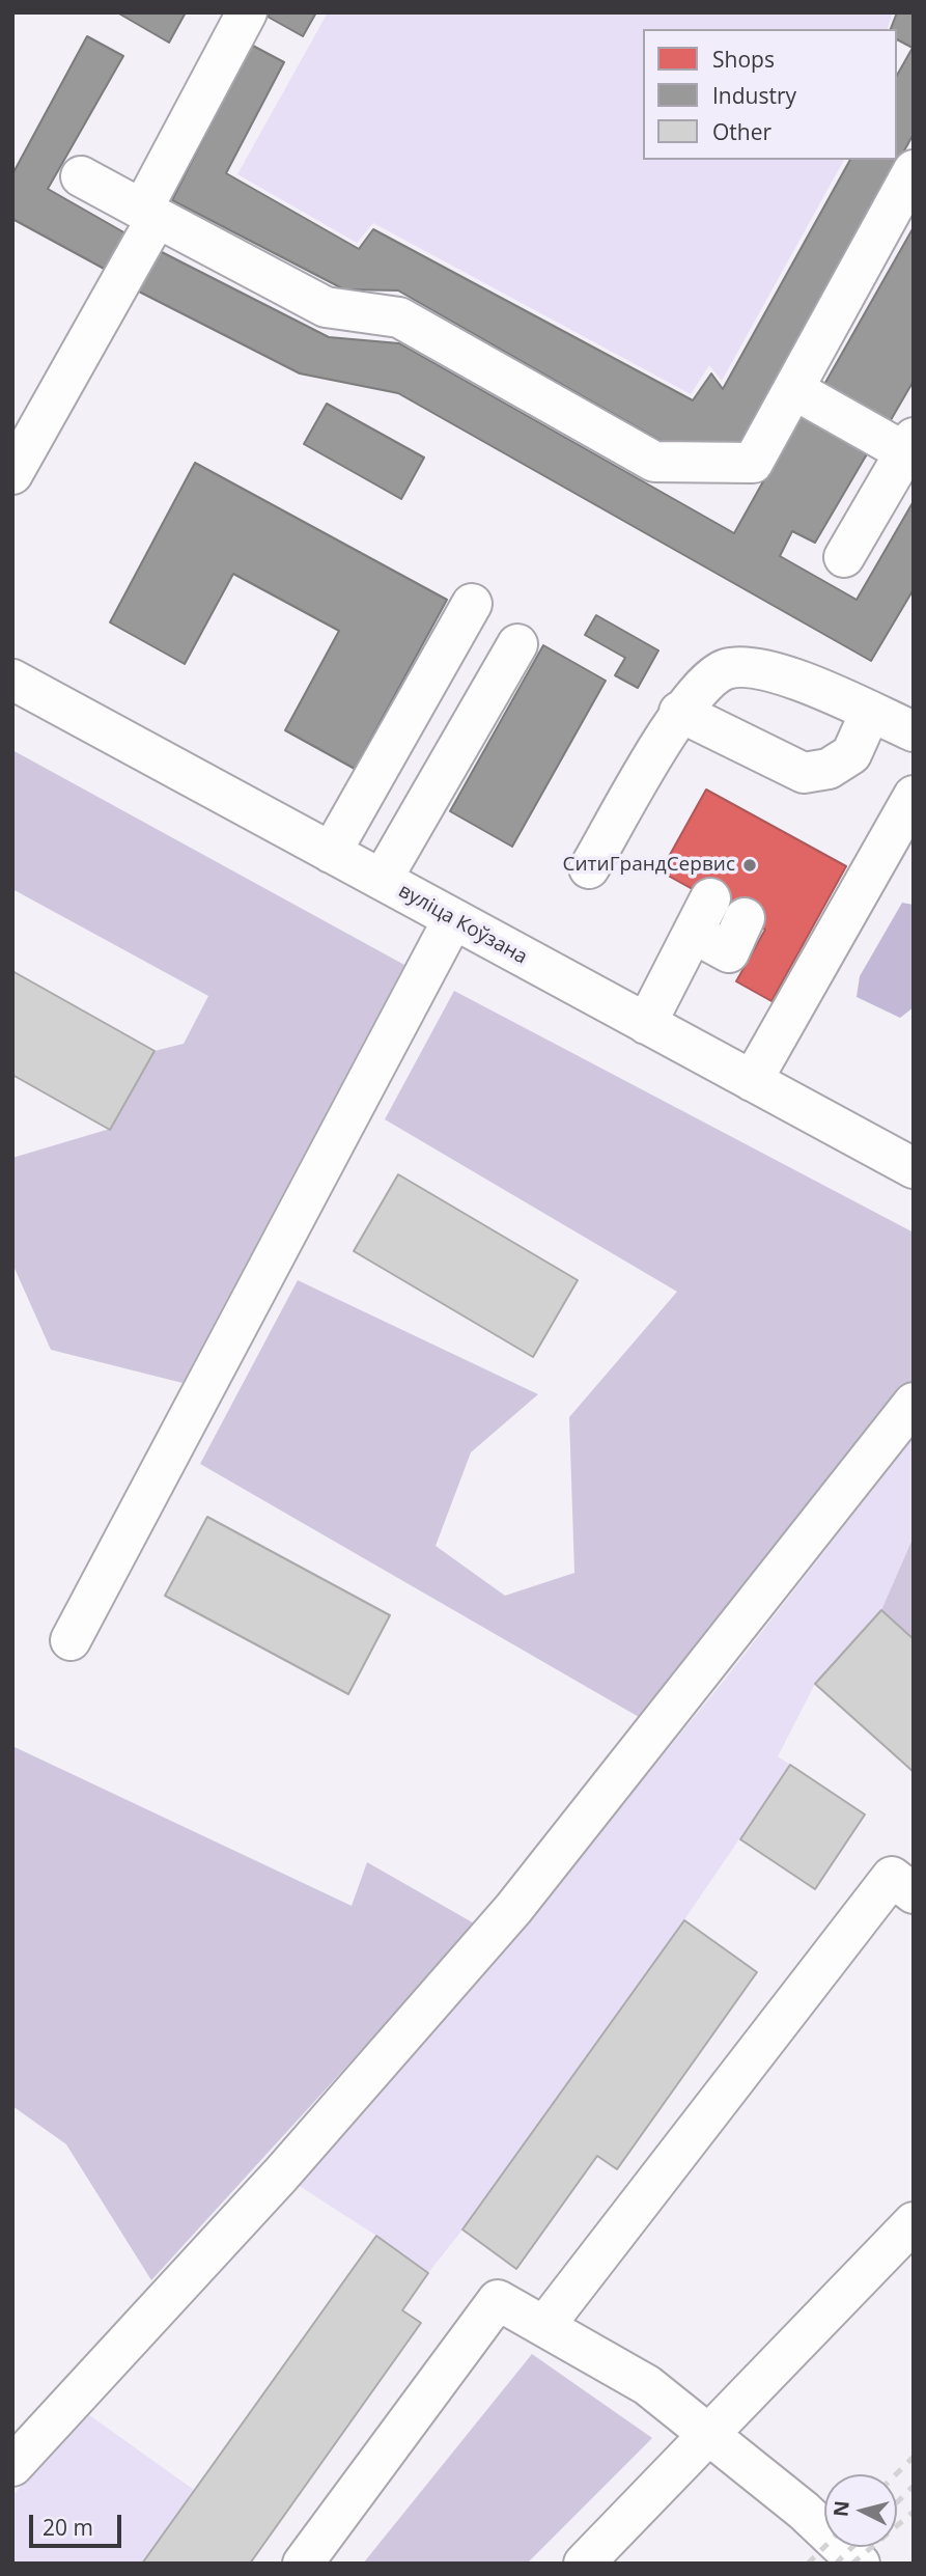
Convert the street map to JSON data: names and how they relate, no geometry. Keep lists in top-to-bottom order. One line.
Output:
{"streets":{"street":["вуліца Коўзана"]},"places":["СитиГрандСервис"],"legend":["Shops","Industry","Other"],"scale_bar":"20 m","north":"left"}
